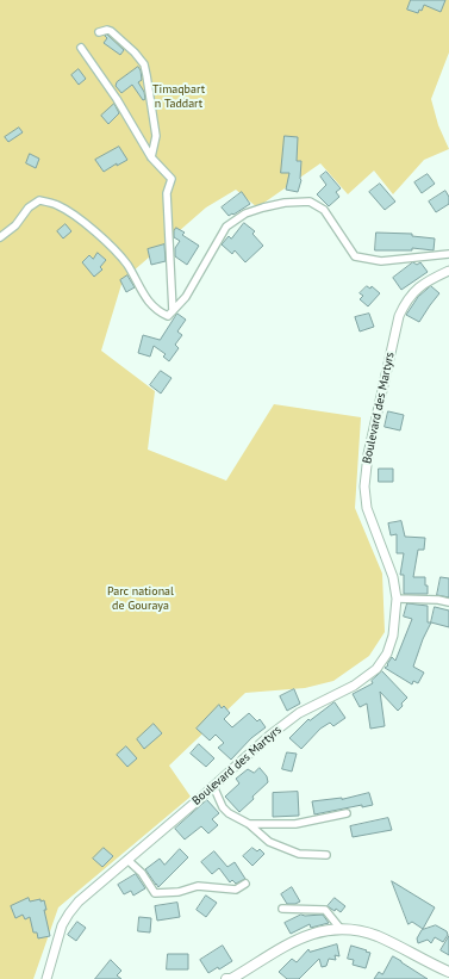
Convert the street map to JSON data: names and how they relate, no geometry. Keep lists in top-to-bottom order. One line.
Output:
{"streets":{"main road":["Boulevard des Martyrs"]},"parks":["Timaqbart n Taddart","Parc national de Gouraya"]}
